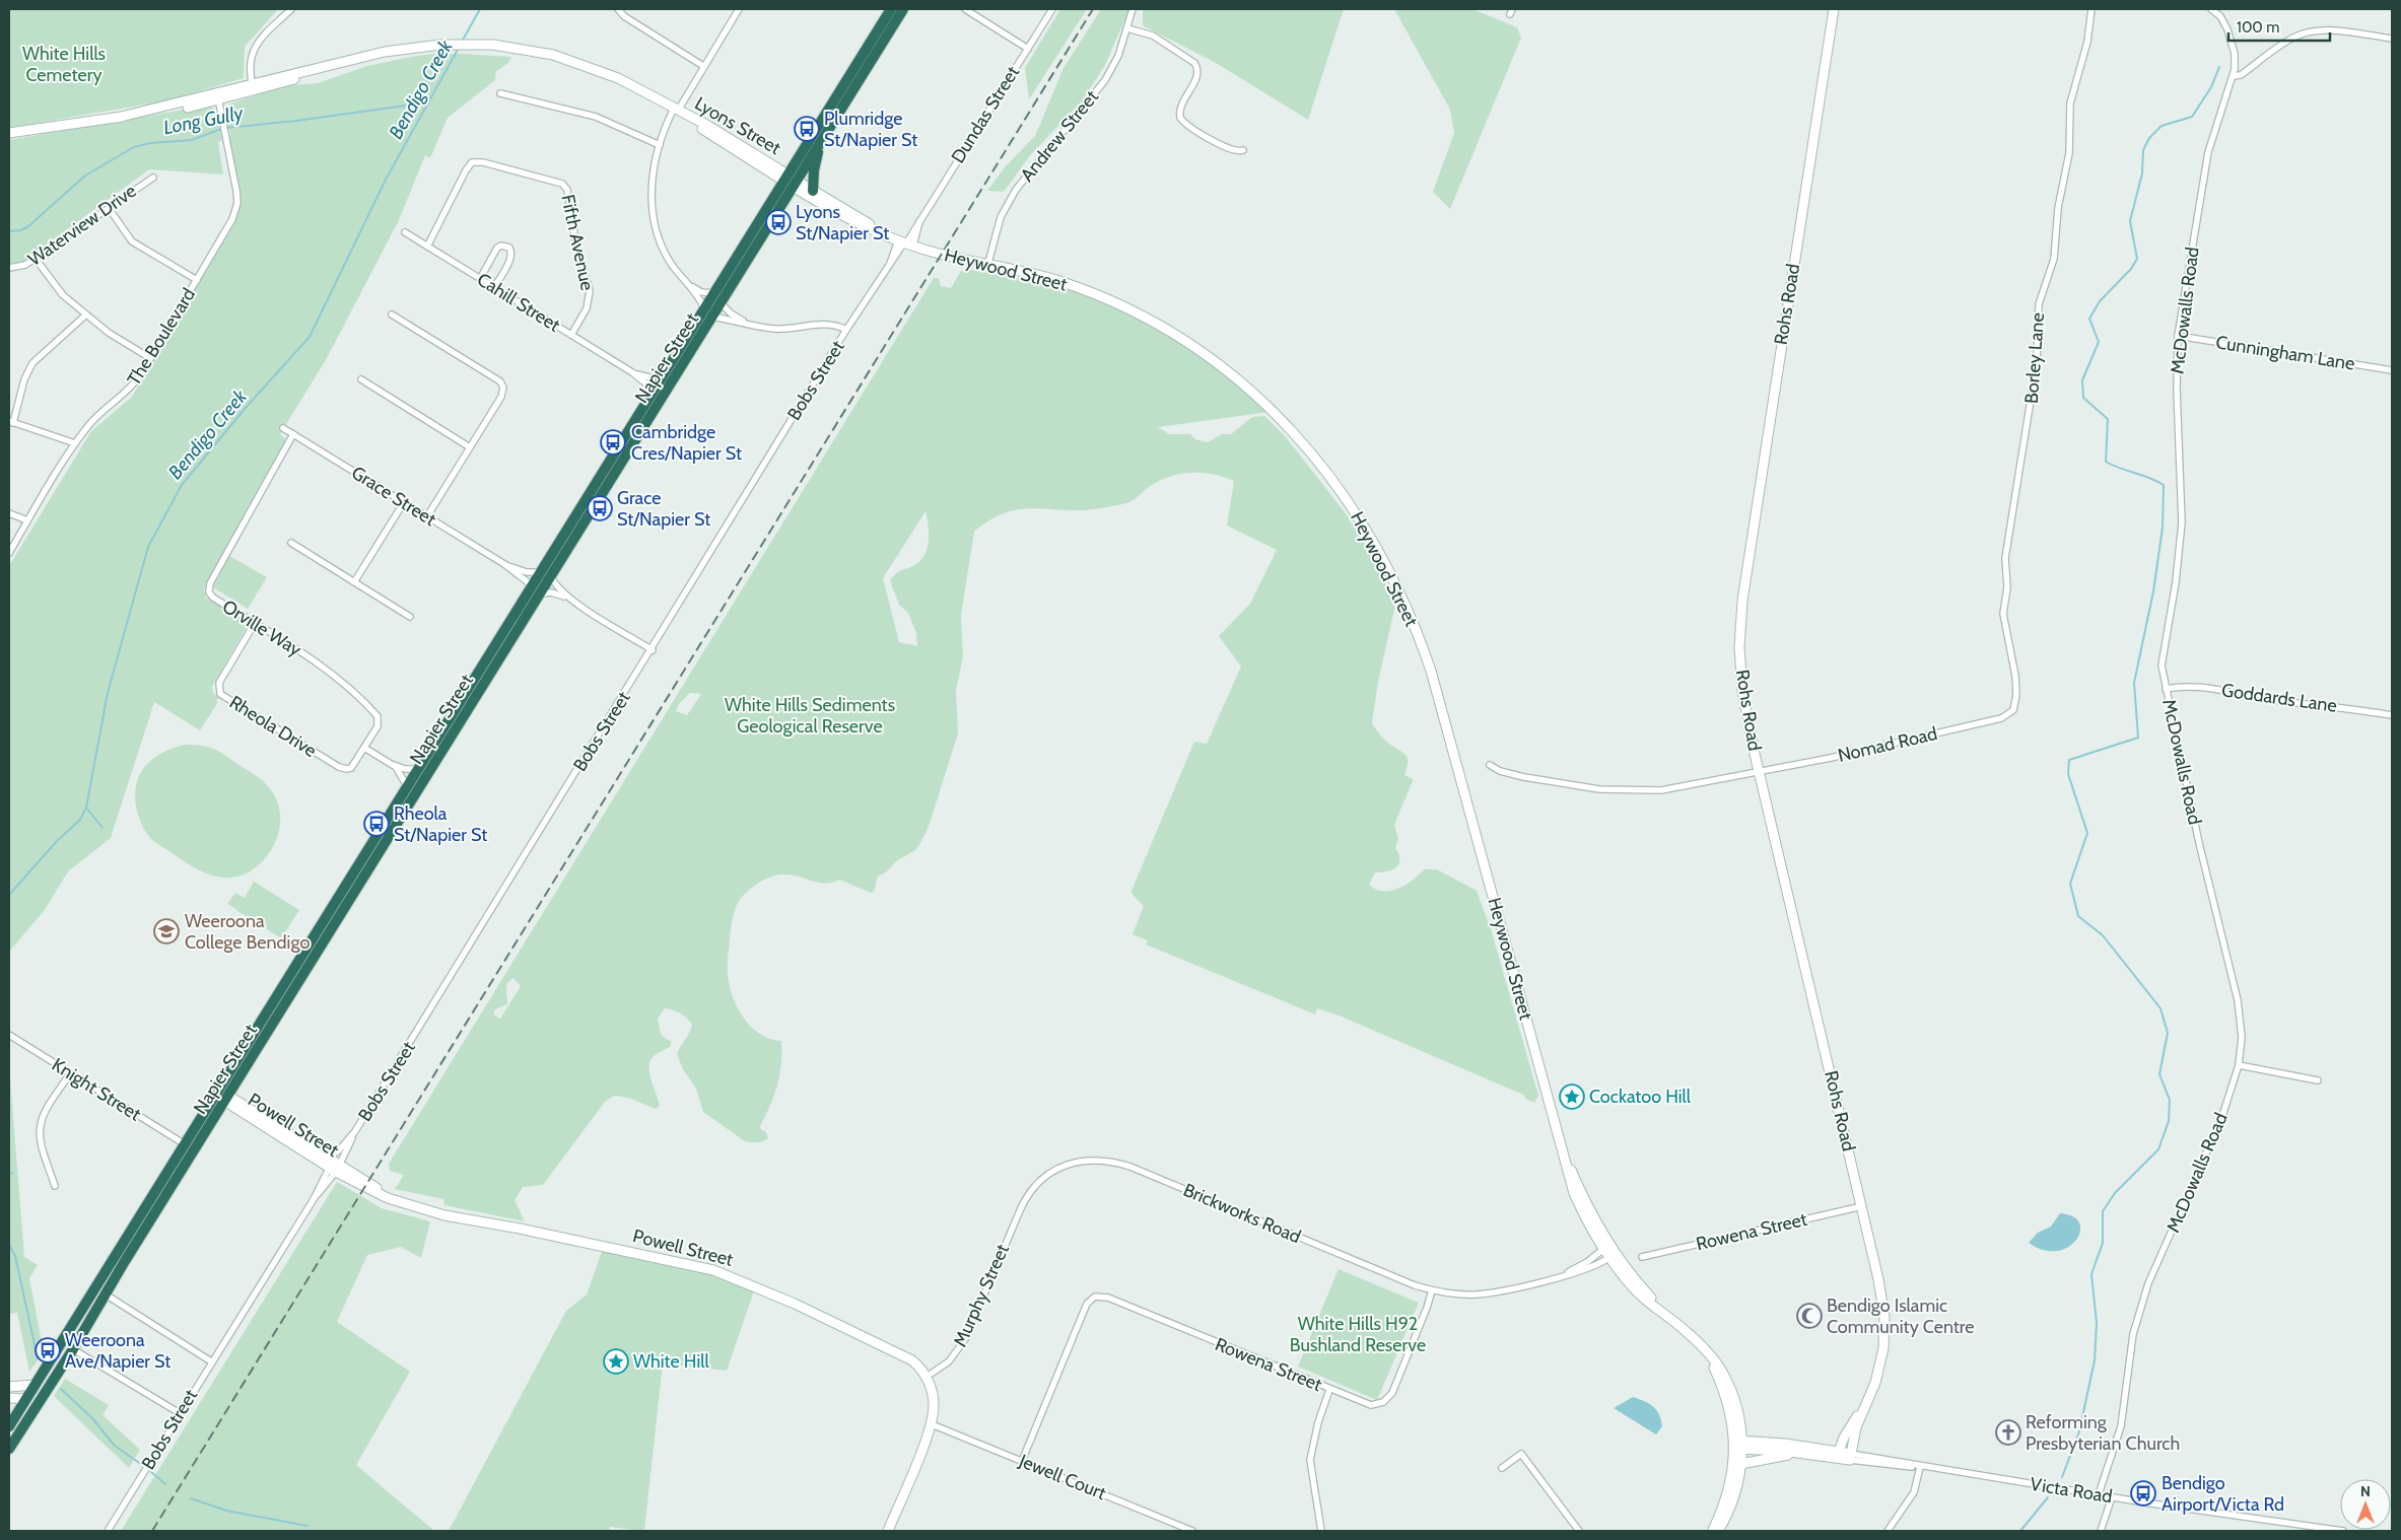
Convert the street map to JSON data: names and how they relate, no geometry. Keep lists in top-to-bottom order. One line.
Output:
{"streets":{"highway":["Napier Street"],"street":["Dundas Street","Lyons Street","Andrew Street","Waterview Drive","Fifth Avenue","Heywood Street","Cahill Street","Rohs Road","McDowalls Road","The Boulevard","Cunningham Lane","Borley Lane","Bobs Street","Grace Street","Orville Way","Goddards Lane","Rheola Drive","Nomad Road","Knight Street","Powell Street","Brickworks Road","Rowena Street","Murphy Street","Jewell Court","Victa Road"]},"crossings":[["Dundas Street","Lyons Street"],["Dundas Street","Heywood Street"],["Dundas Street","Bobs Street"],["Lyons Street","Heywood Street"],["Lyons Street","The Boulevard"],["Lyons Street","Napier Street"],["Andrew Street","Heywood Street"],["Fifth Avenue","Cahill Street"],["Cahill Street","Napier Street"],["Rohs Road","Nomad Road"],["Rohs Road","Rowena Street"],["Rohs Road","Victa Road"],["McDowalls Road","Cunningham Lane"],["McDowalls Road","Goddards Lane"],["McDowalls Road","Victa Road"],["Napier Street","Grace Street"],["Napier Street","Knight Street"],["Napier Street","Powell Street"],["Borley Lane","Nomad Road"],["Bobs Street","Powell Street"],["Grace Street","Orville Way"],["Orville Way","Rheola Drive"],["Powell Street","Murphy Street"],["Brickworks Road","Rowena Street"],["Brickworks Road","Murphy Street"],["Rowena Street","Jewell Court"]],"water":["Bendigo Creek","Long Gully"],"parks":["White Hills Cemetery","White Hills Sediments Geological Reserve","White Hills H92 Bushland Reserve"],"places":{"bus stop":["Plumridge St/Napier St","Lyons St/Napier St","Cambridge Cres/Napier St","Grace St/Napier St","Rheola St/Napier St","Weeroona Ave/Napier St","Bendigo Airport/Victa Rd"],"school or university":["Weeroona College Bendigo"],"place":["Cockatoo Hill","White Hill"],"mosque":["Bendigo Islamic Community Centre"],"church":["Reforming Presbyterian Church"]},"scale_bar":"100 m","north":"top"}
